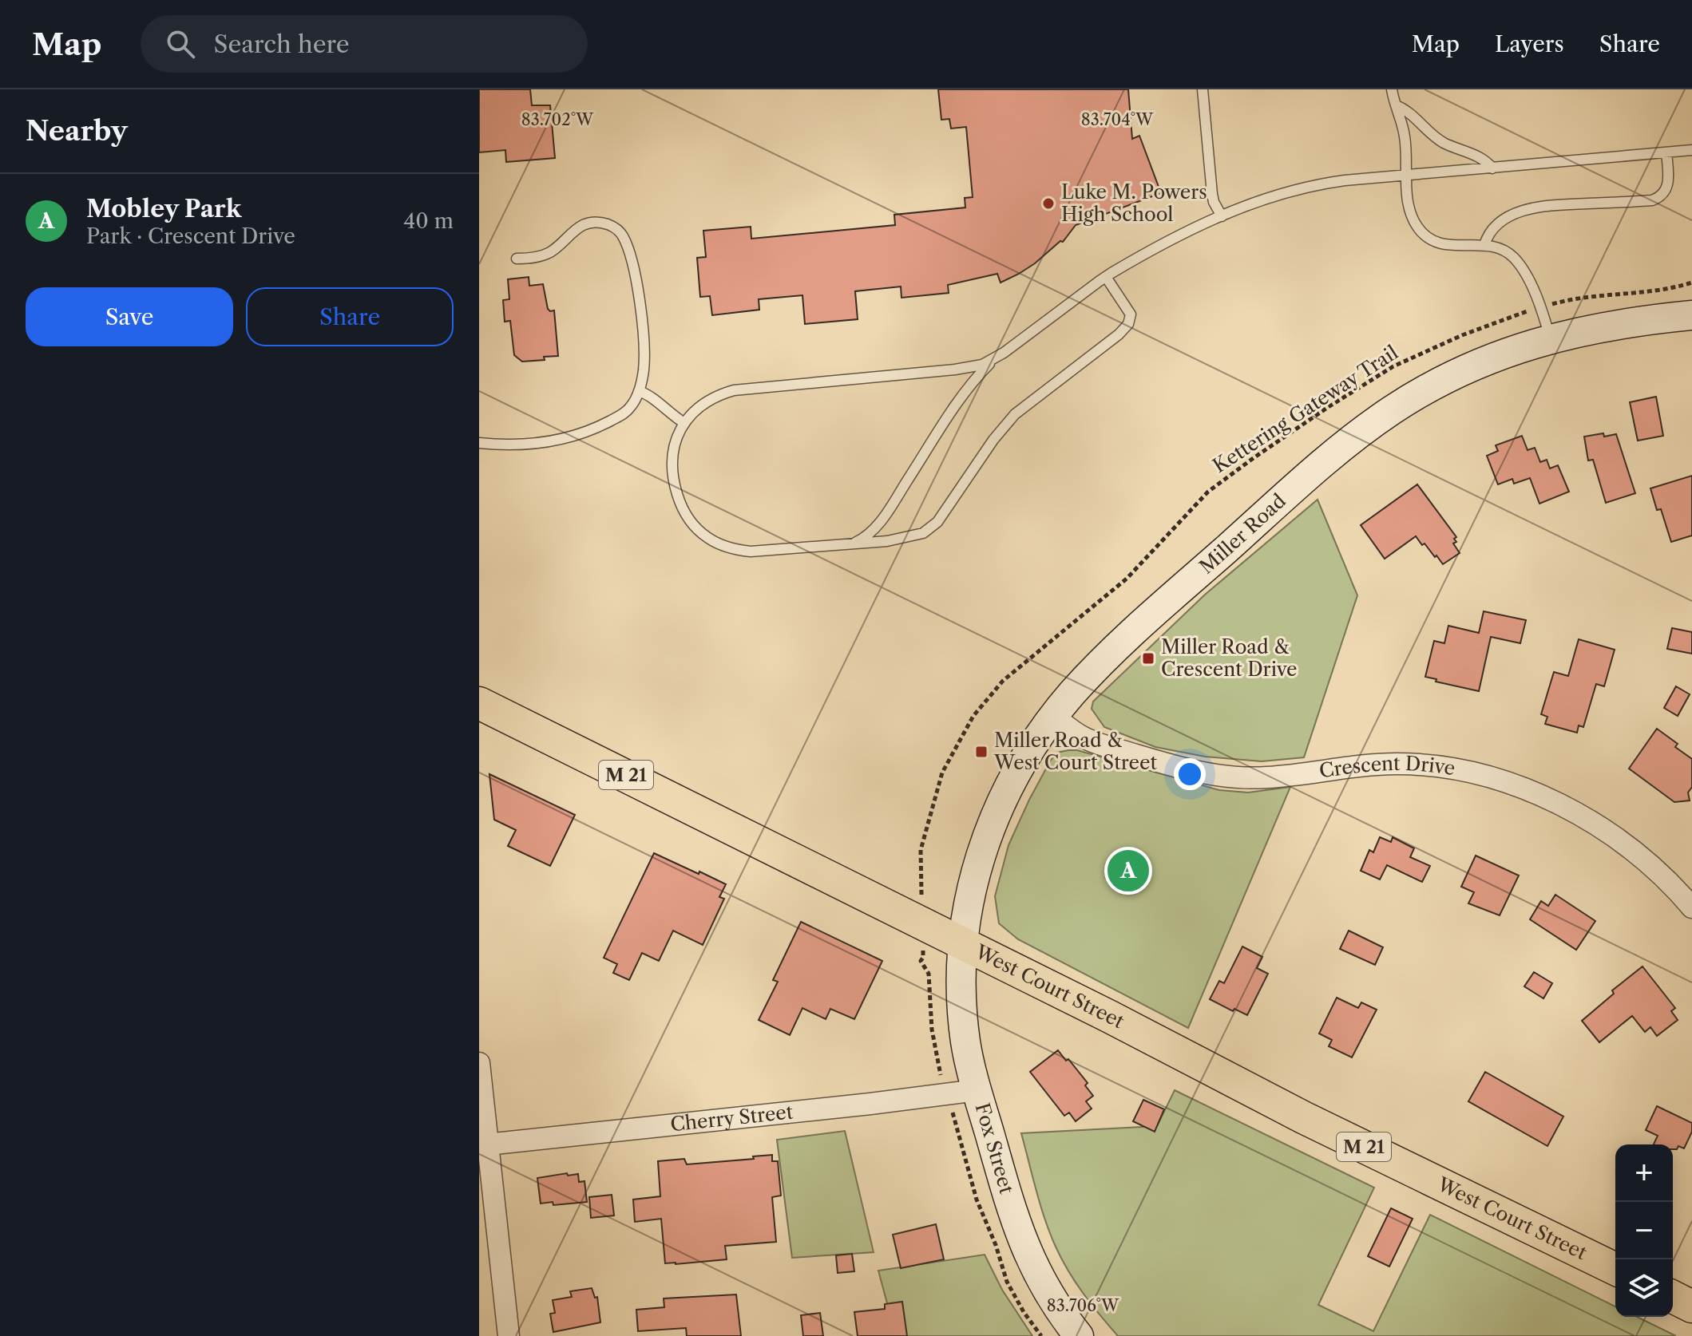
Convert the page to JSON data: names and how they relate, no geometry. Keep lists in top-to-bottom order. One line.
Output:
{"streets":{"main road":["Miller Road","M 21","West Court Street","Fox Street"],"street":["Crescent Drive","Cherry Street"],"path":["Kettering Gateway Trail"]},"crossings":[["Miller Road","Crescent Drive"],["Miller Road","West Court Street"],["Miller Road","Fox Street"],["West Court Street","Fox Street"],["Cherry Street","Fox Street"]],"places":{"other":["Luke M. Powers High School"],"transit":["Miller Road & Crescent Drive","Miller Road & West Court Street"]},"page":{"header":"Map","search":"Search here","nav":["Map","Layers","Share"],"heading":"Nearby","list":[{"mark":"A","name":"Mobley Park","note":"Park · Crescent Drive","value":"40 m"}],"buttons":["Save","Share"],"pins":"A","map_buttons":["+","−"]},"coordinates":["83.702°W","83.704°W","83.706°W"]}
